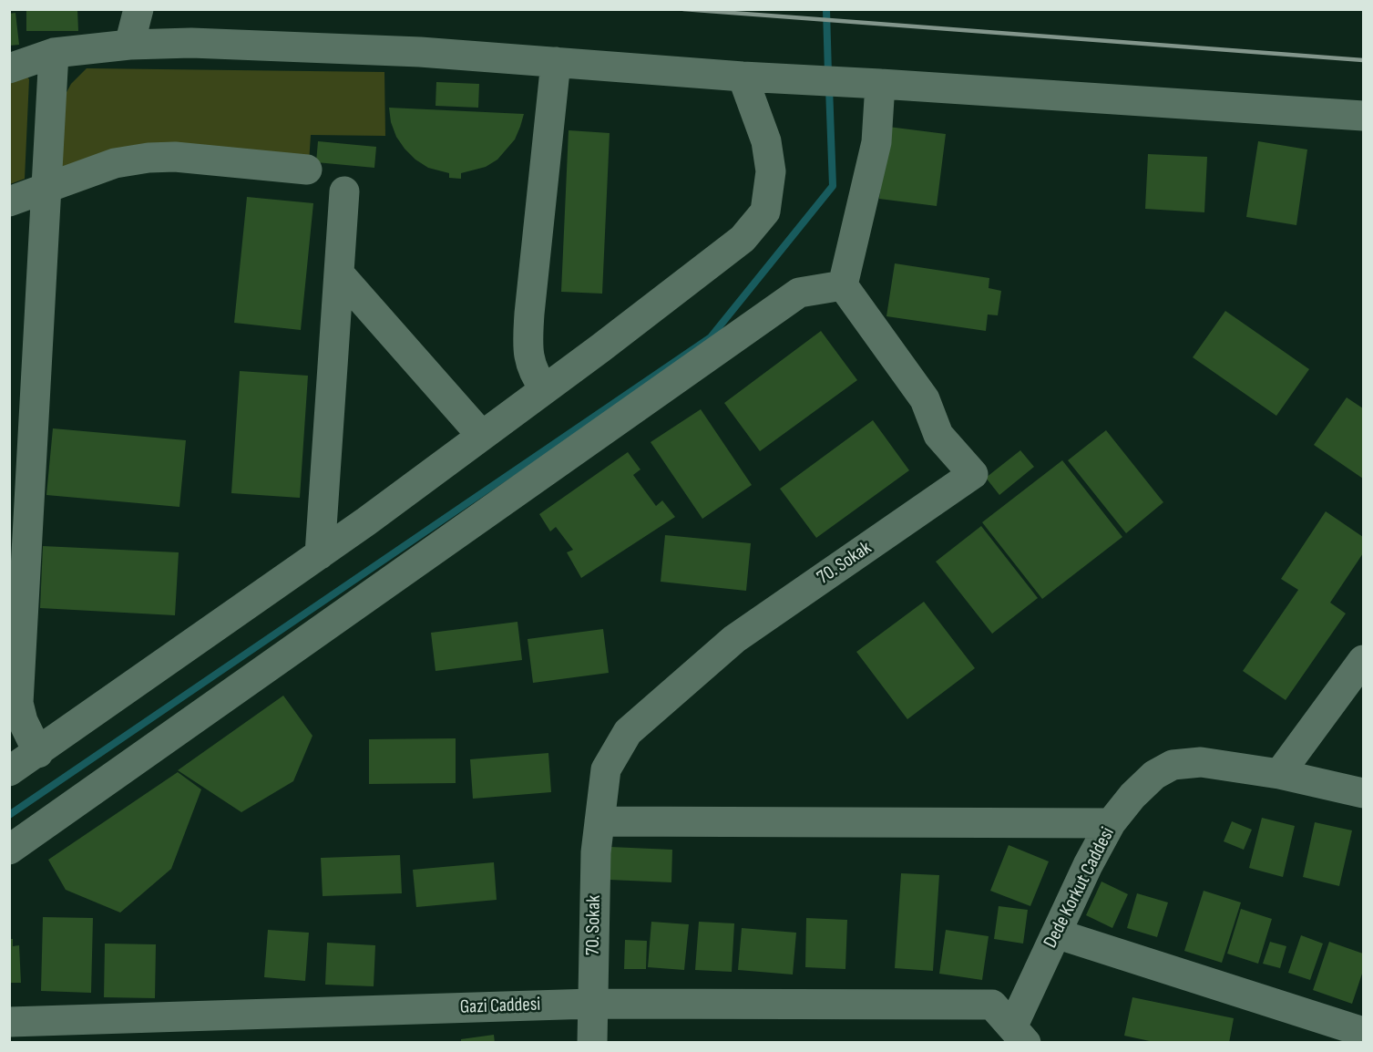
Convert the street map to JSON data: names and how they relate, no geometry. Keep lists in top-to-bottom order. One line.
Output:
{"streets":{"street":["70. Sokak","Dede Korkut Caddesi","Gazi Caddesi"]},"crossings":[["70. Sokak","Gazi Caddesi"],["Dede Korkut Caddesi","Gazi Caddesi"]]}
